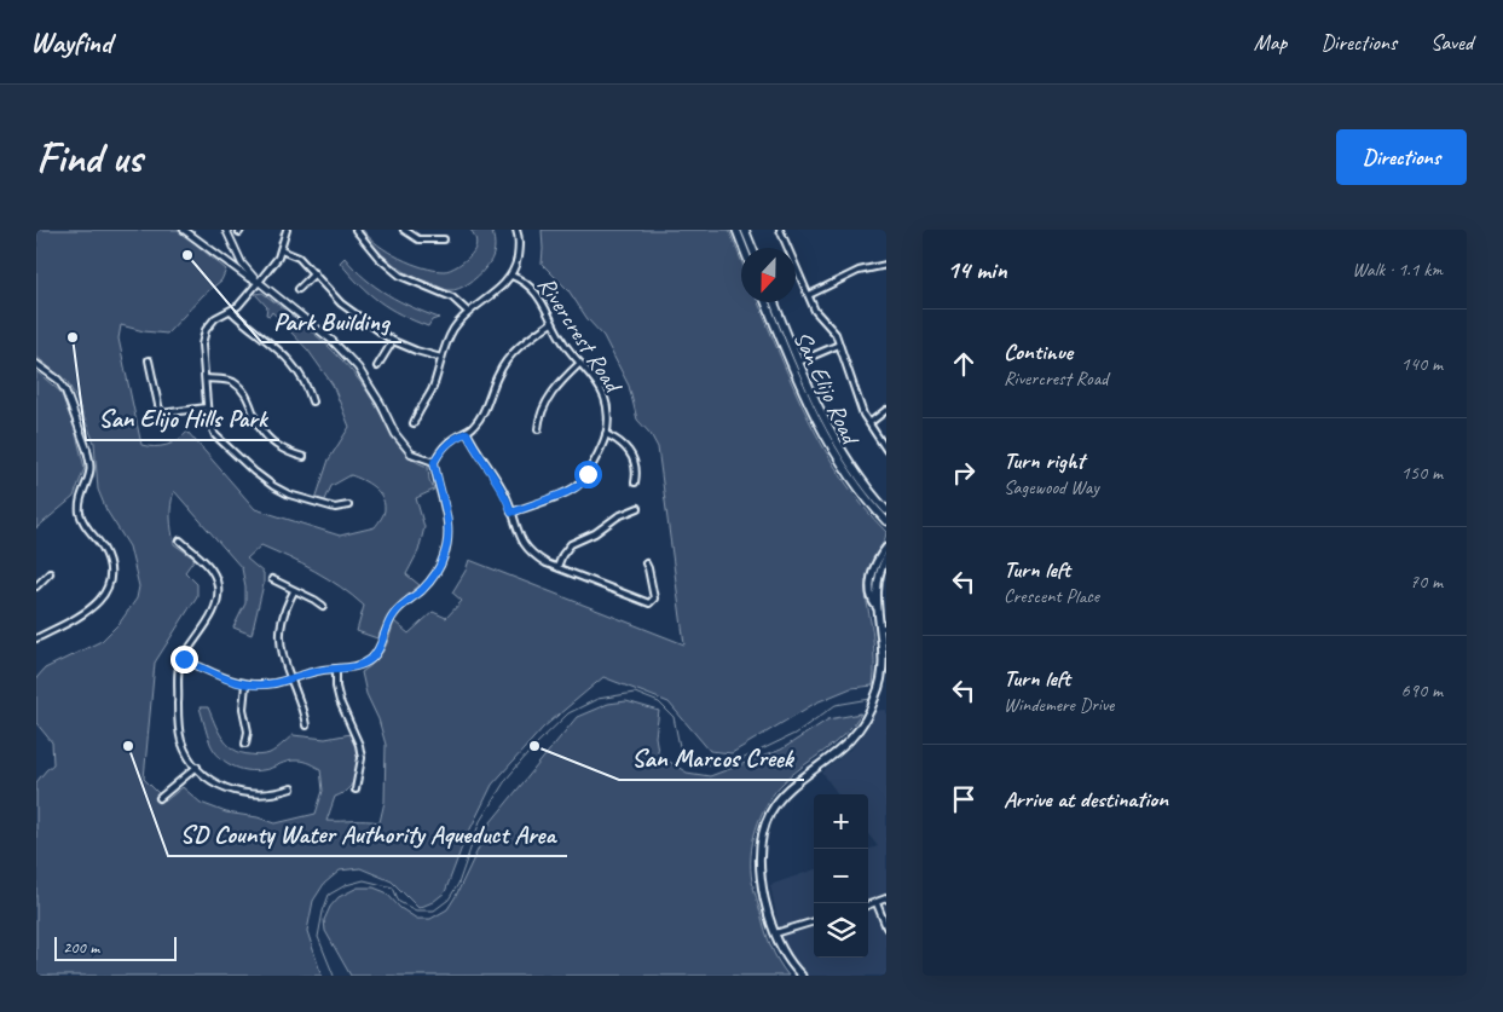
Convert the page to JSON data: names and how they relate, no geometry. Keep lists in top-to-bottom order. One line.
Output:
{"streets":{"main road":["San Elijo Road"],"street":["Rivercrest Road"]},"places":["Park Building","San Elijo Hills Park","SD County Water Authority Aqueduct Area","San Marcos Creek"],"scale_bar":"200 m","north":"bottom","page":{"header":"Wayfind","nav":["Map","Directions","Saved"],"buttons":"Directions","title":"Find us","heading":["14 min","Walk · 1.1 km"],"list":[["Continue","Rivercrest Road","140 m"],["Turn right","Sagewood Way","150 m"],["Turn left","Crescent Place","70 m"],["Turn left","Windemere Drive","690 m"],"Arrive at destination"],"map_buttons":["+","−"],"scale":"200 m"}}
